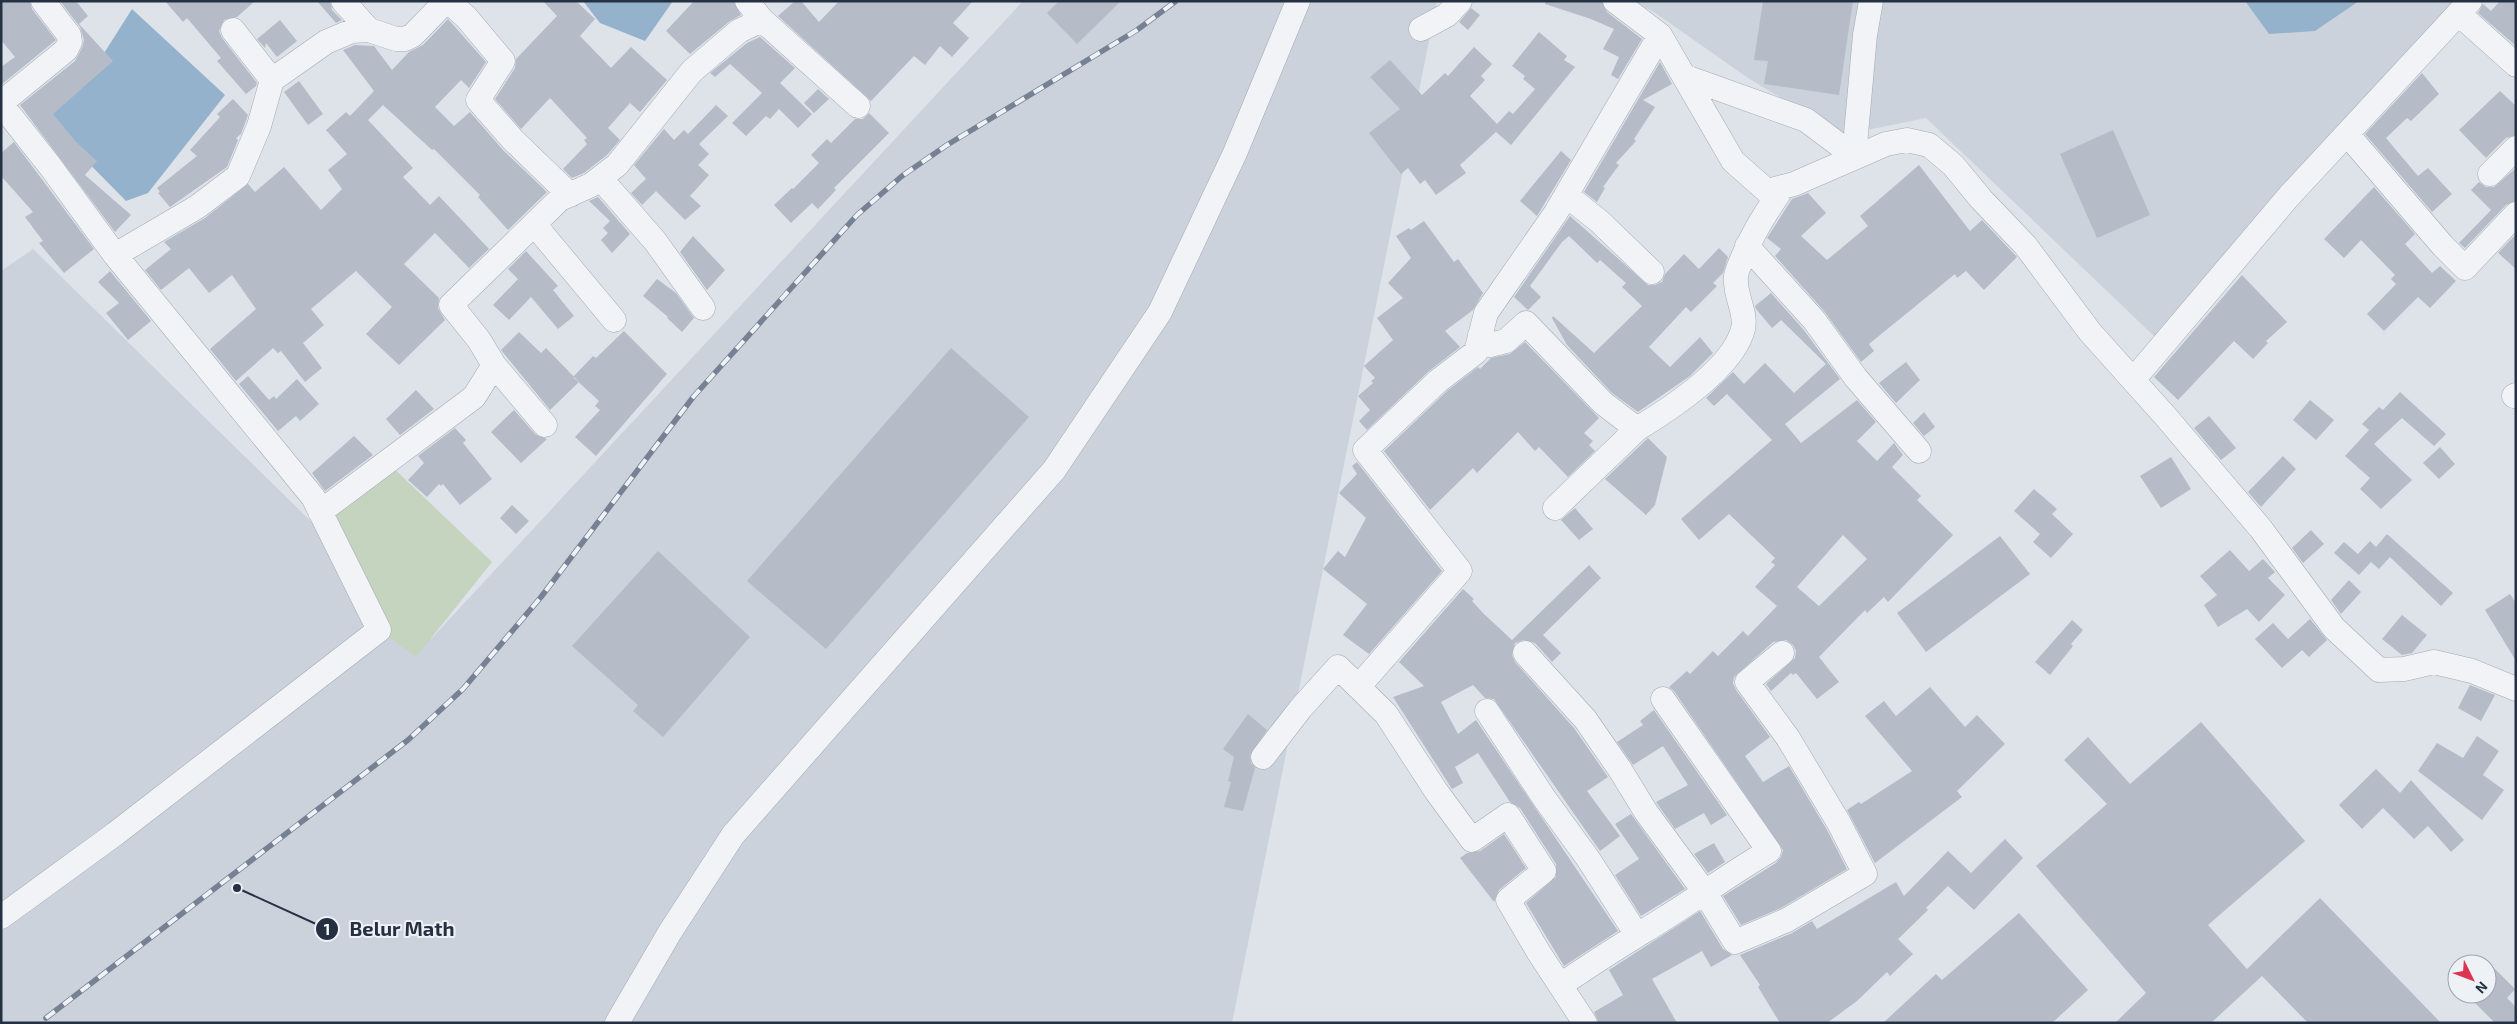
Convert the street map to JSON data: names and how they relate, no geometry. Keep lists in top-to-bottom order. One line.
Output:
{"places":["Belur Math"],"north":"bottom right"}
